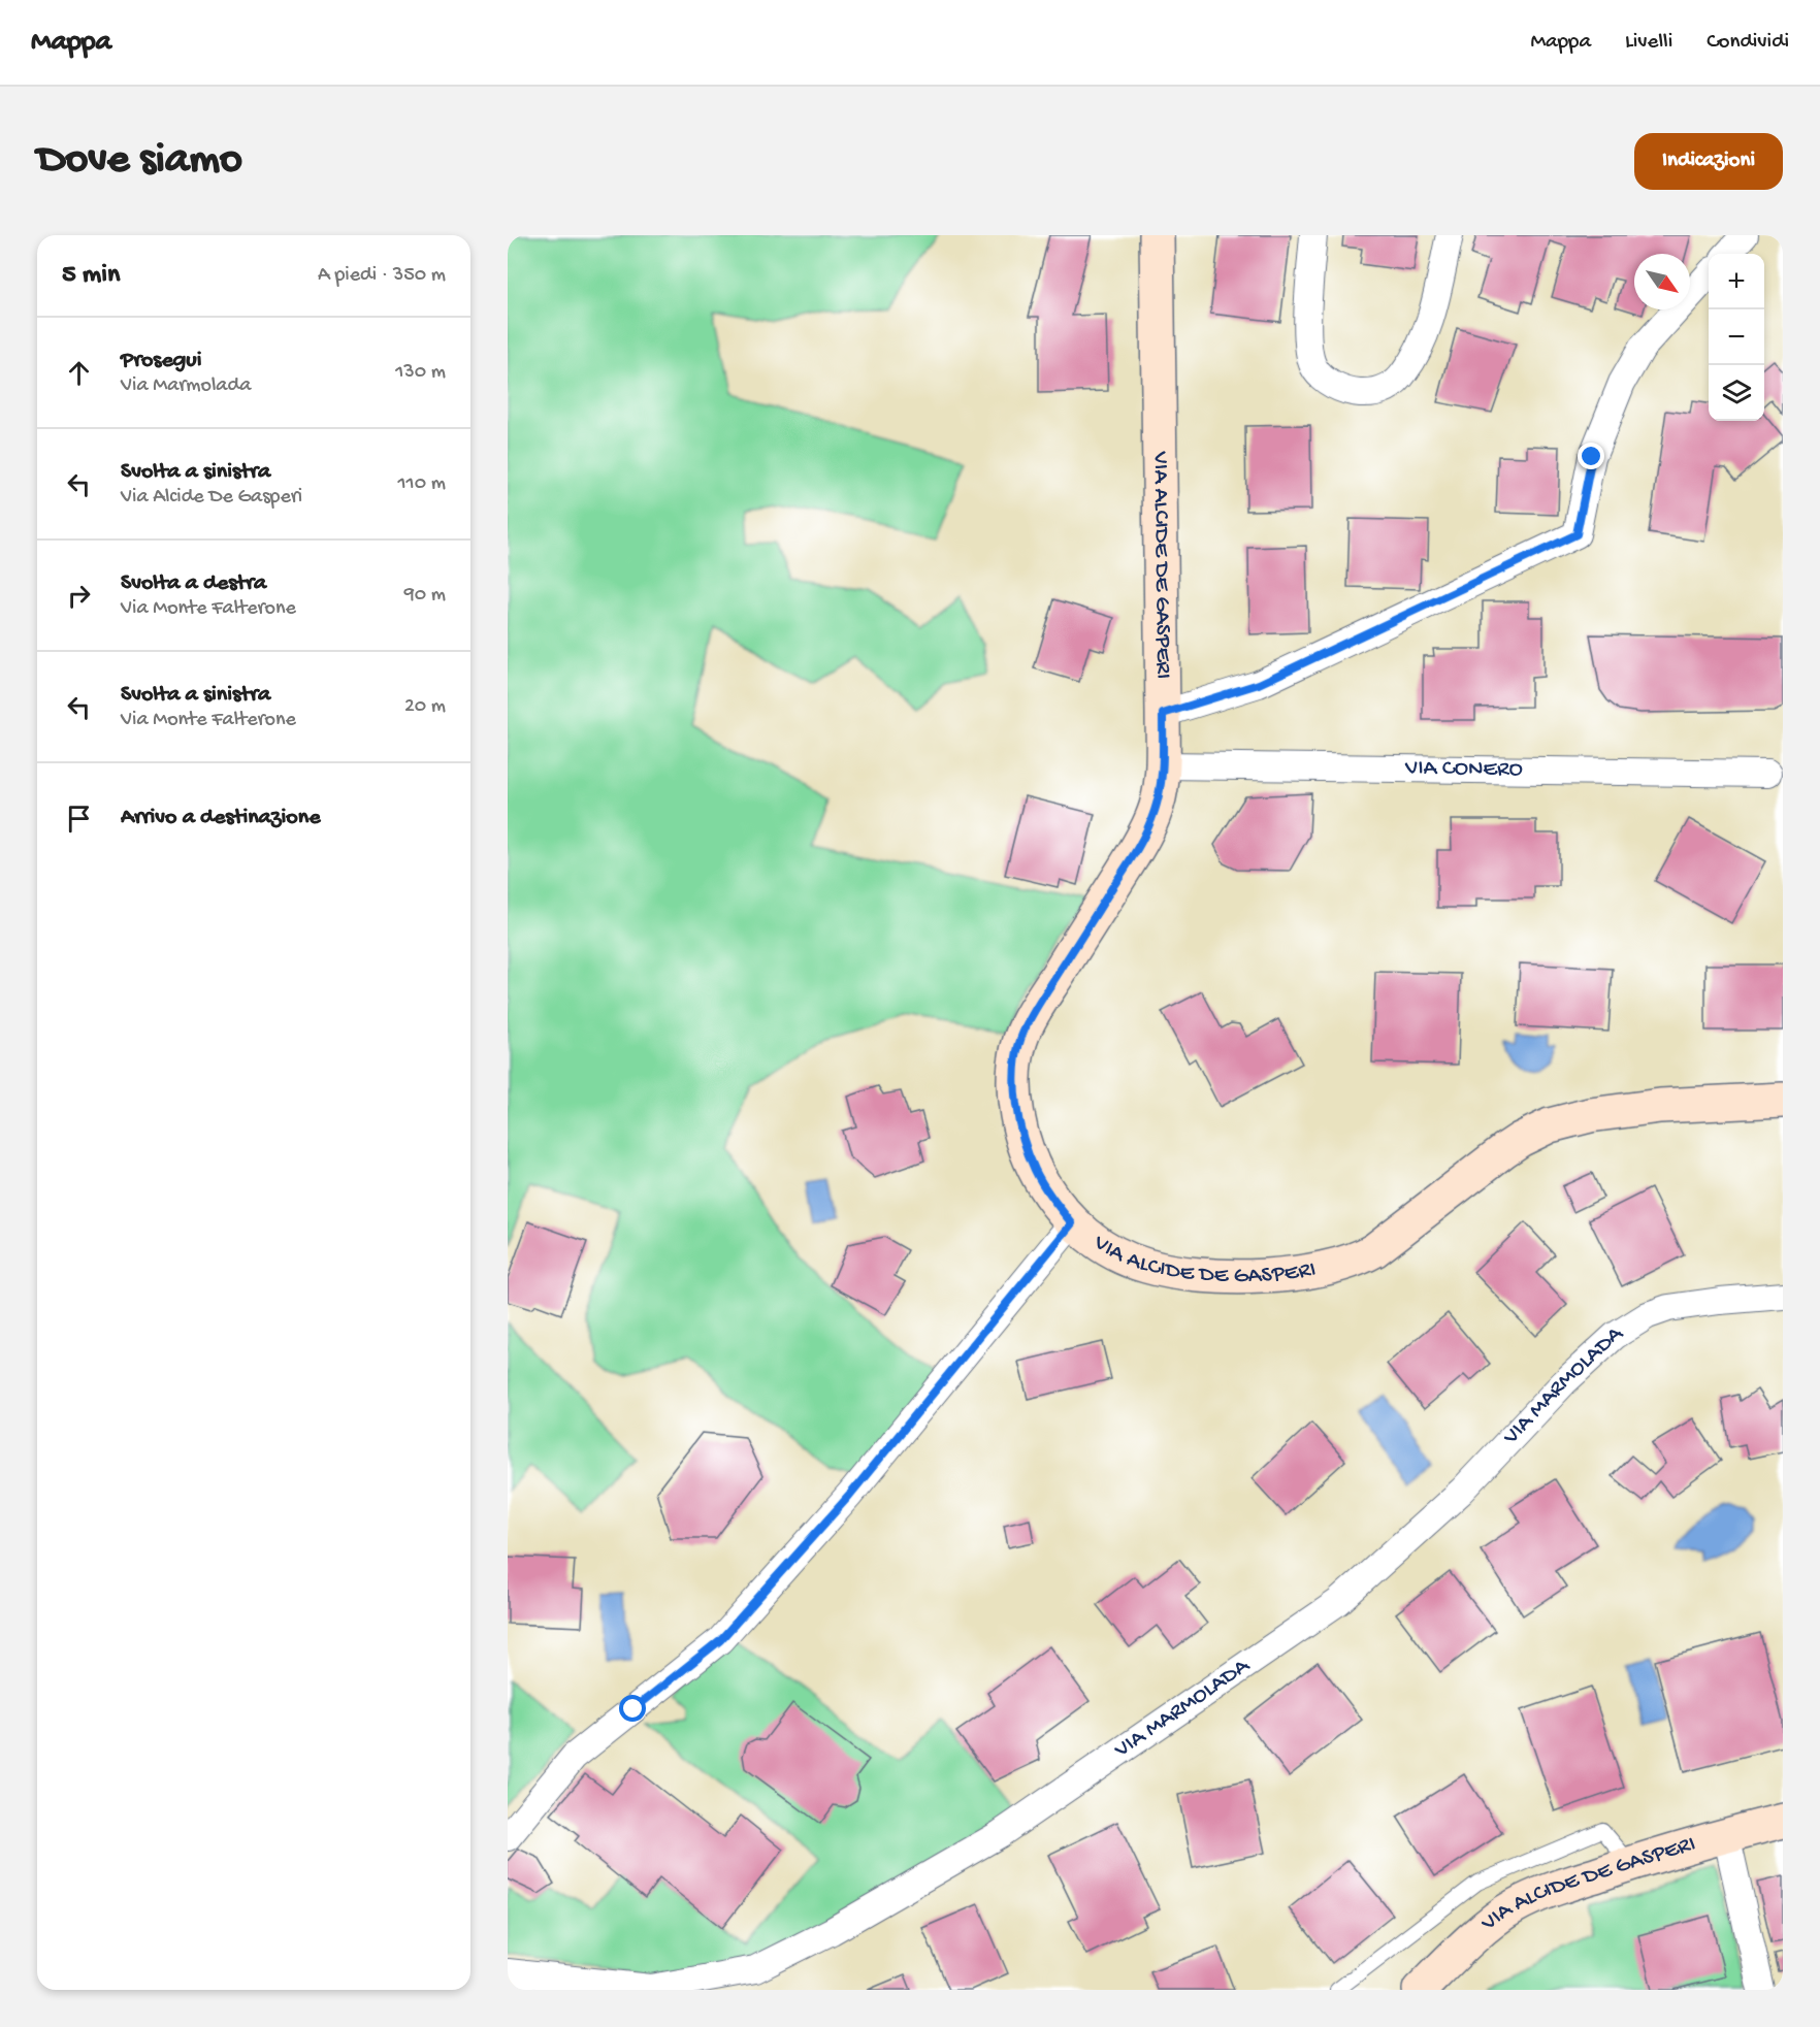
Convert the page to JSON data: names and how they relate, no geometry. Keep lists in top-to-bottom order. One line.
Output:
{"streets":{"street":["VIA ALCIDE DE GASPERI","VIA CONERO","VIA MARMOLADA"]},"crossings":[["VIA ALCIDE DE GASPERI","VIA CONERO"]],"north":"bottom right","page":{"header":"Mappa","nav":["Mappa","Livelli","Condividi"],"buttons":"Indicazioni","title":"Dove siamo","heading":["5 min","A piedi · 350 m"],"map_buttons":["+","−"],"list":[["Prosegui","Via Marmolada","130 m"],["Svolta a sinistra","Via Alcide De Gasperi","110 m"],["Svolta a destra","Via Monte Falterone","90 m"],["Svolta a sinistra","Via Monte Falterone","20 m"],"Arrivo a destinazione"]}}
